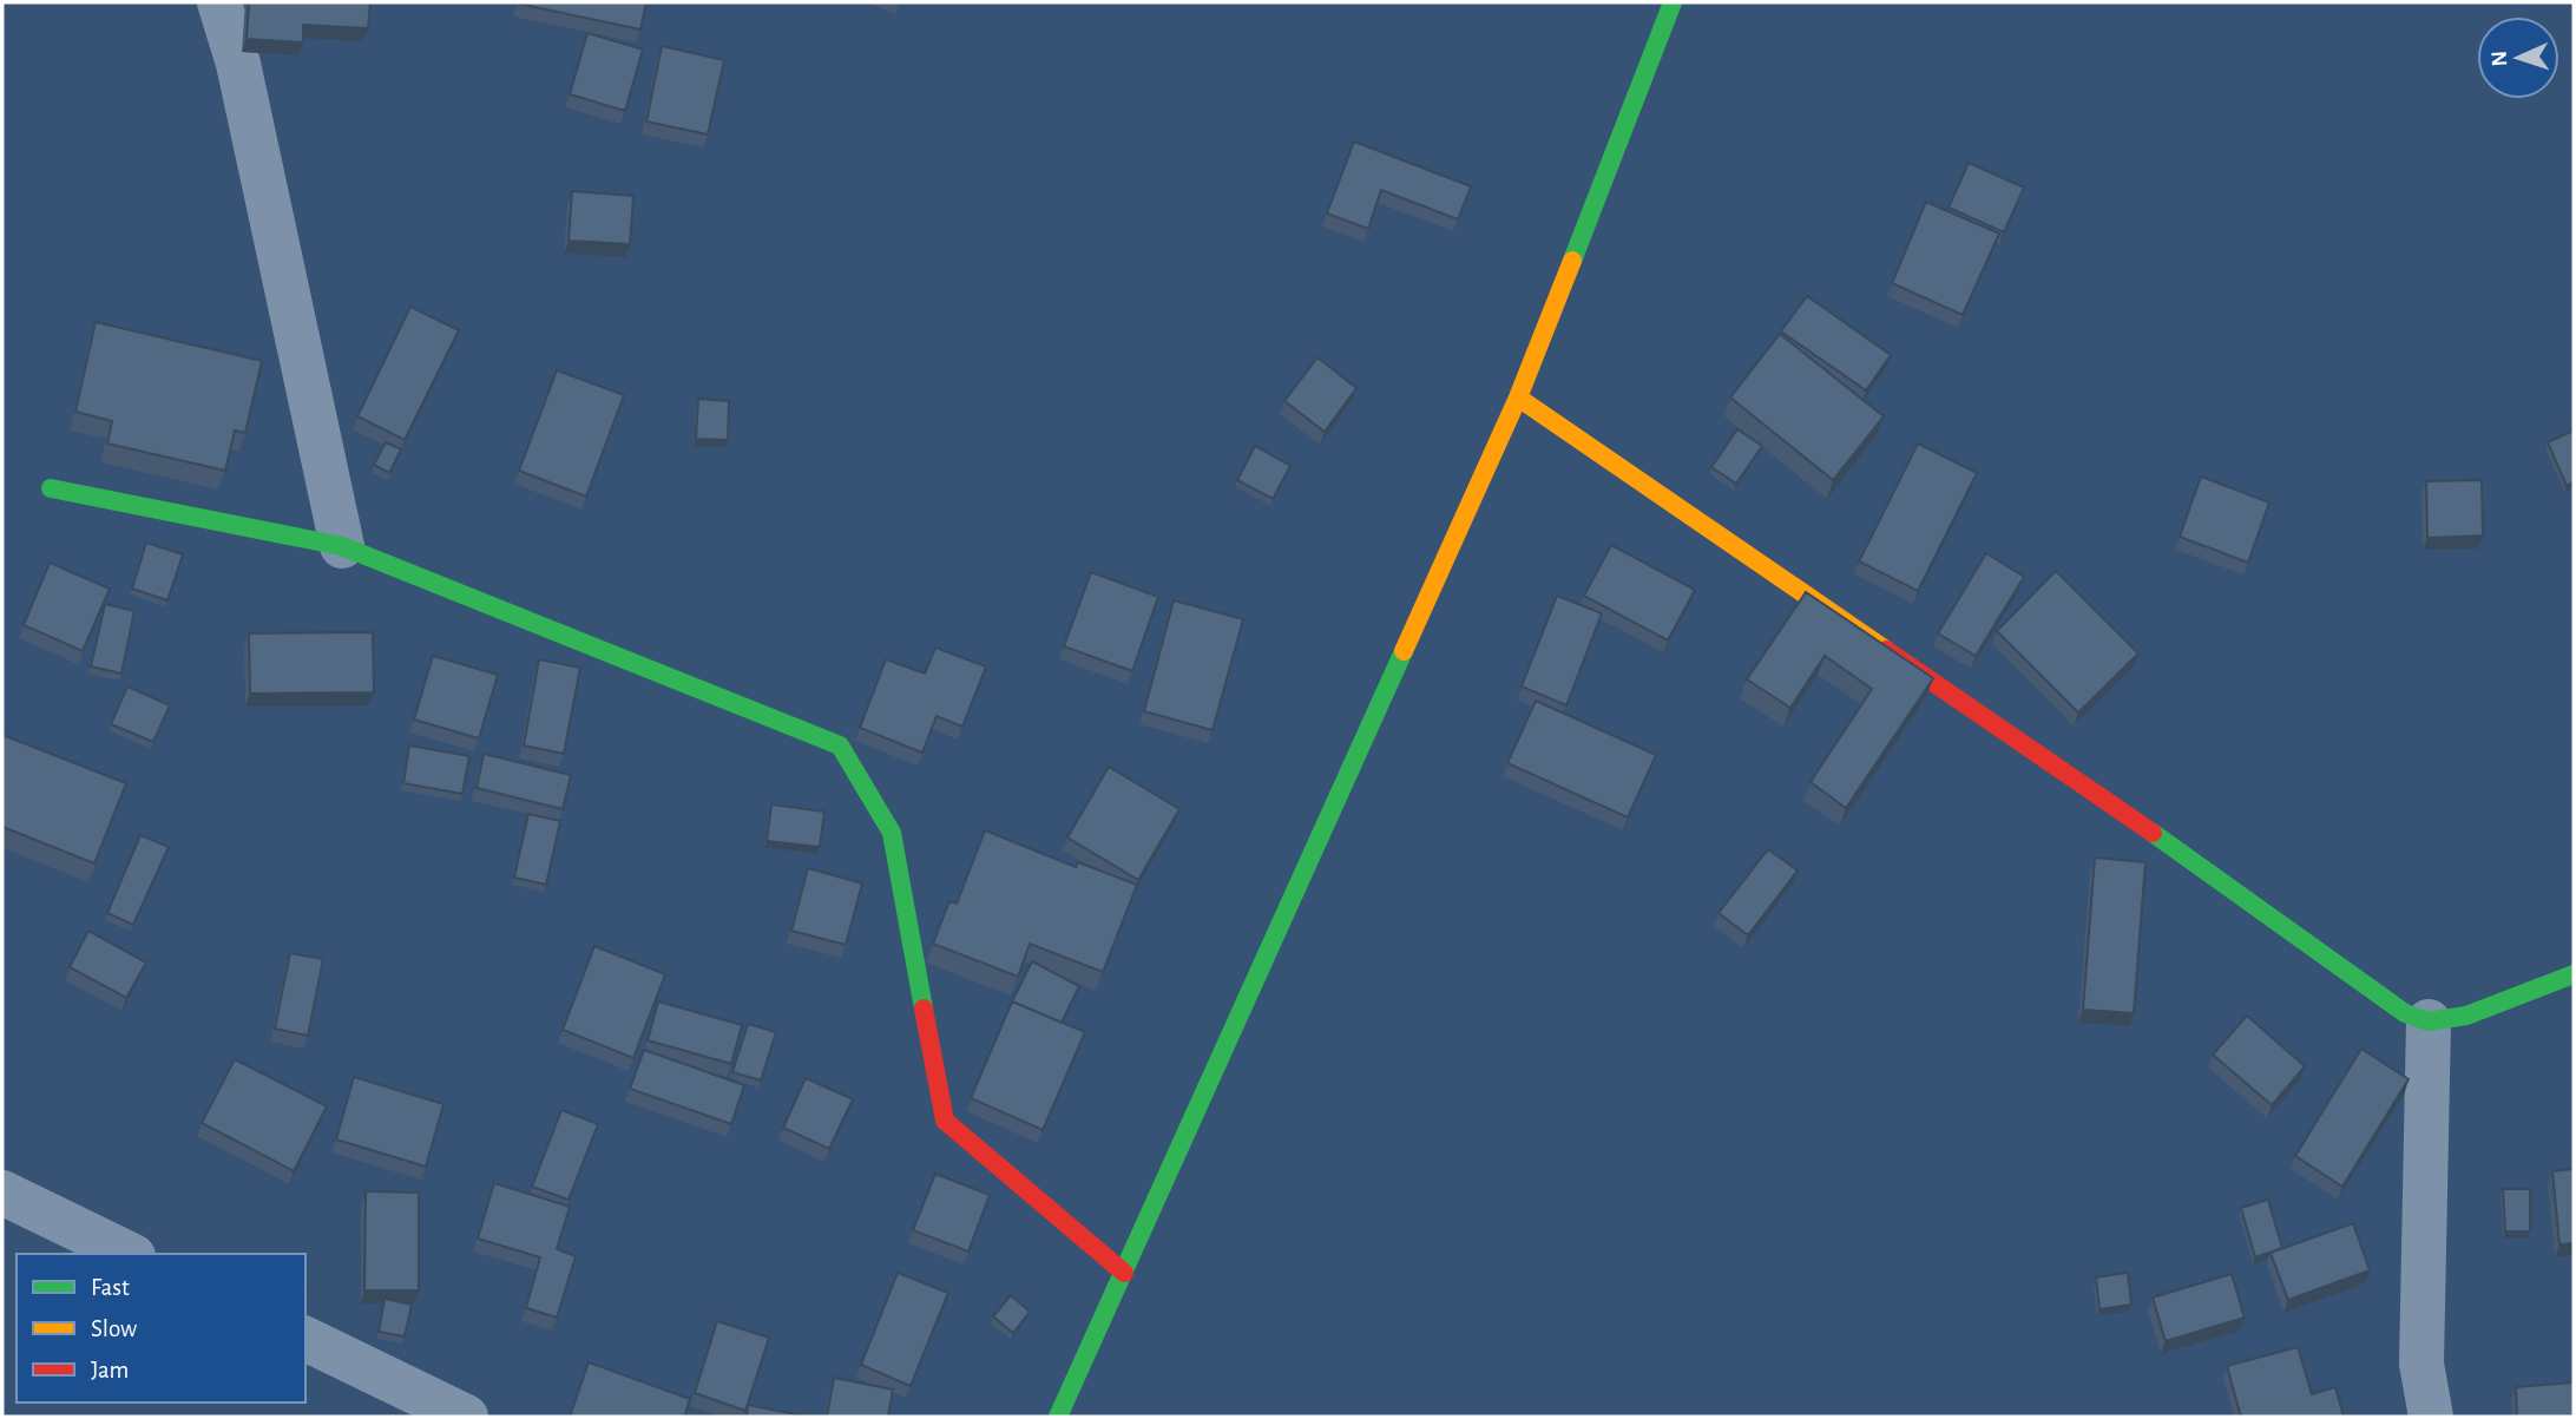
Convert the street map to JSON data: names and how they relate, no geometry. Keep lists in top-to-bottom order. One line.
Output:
{"legend":["Fast","Slow","Jam"],"north":"left"}
